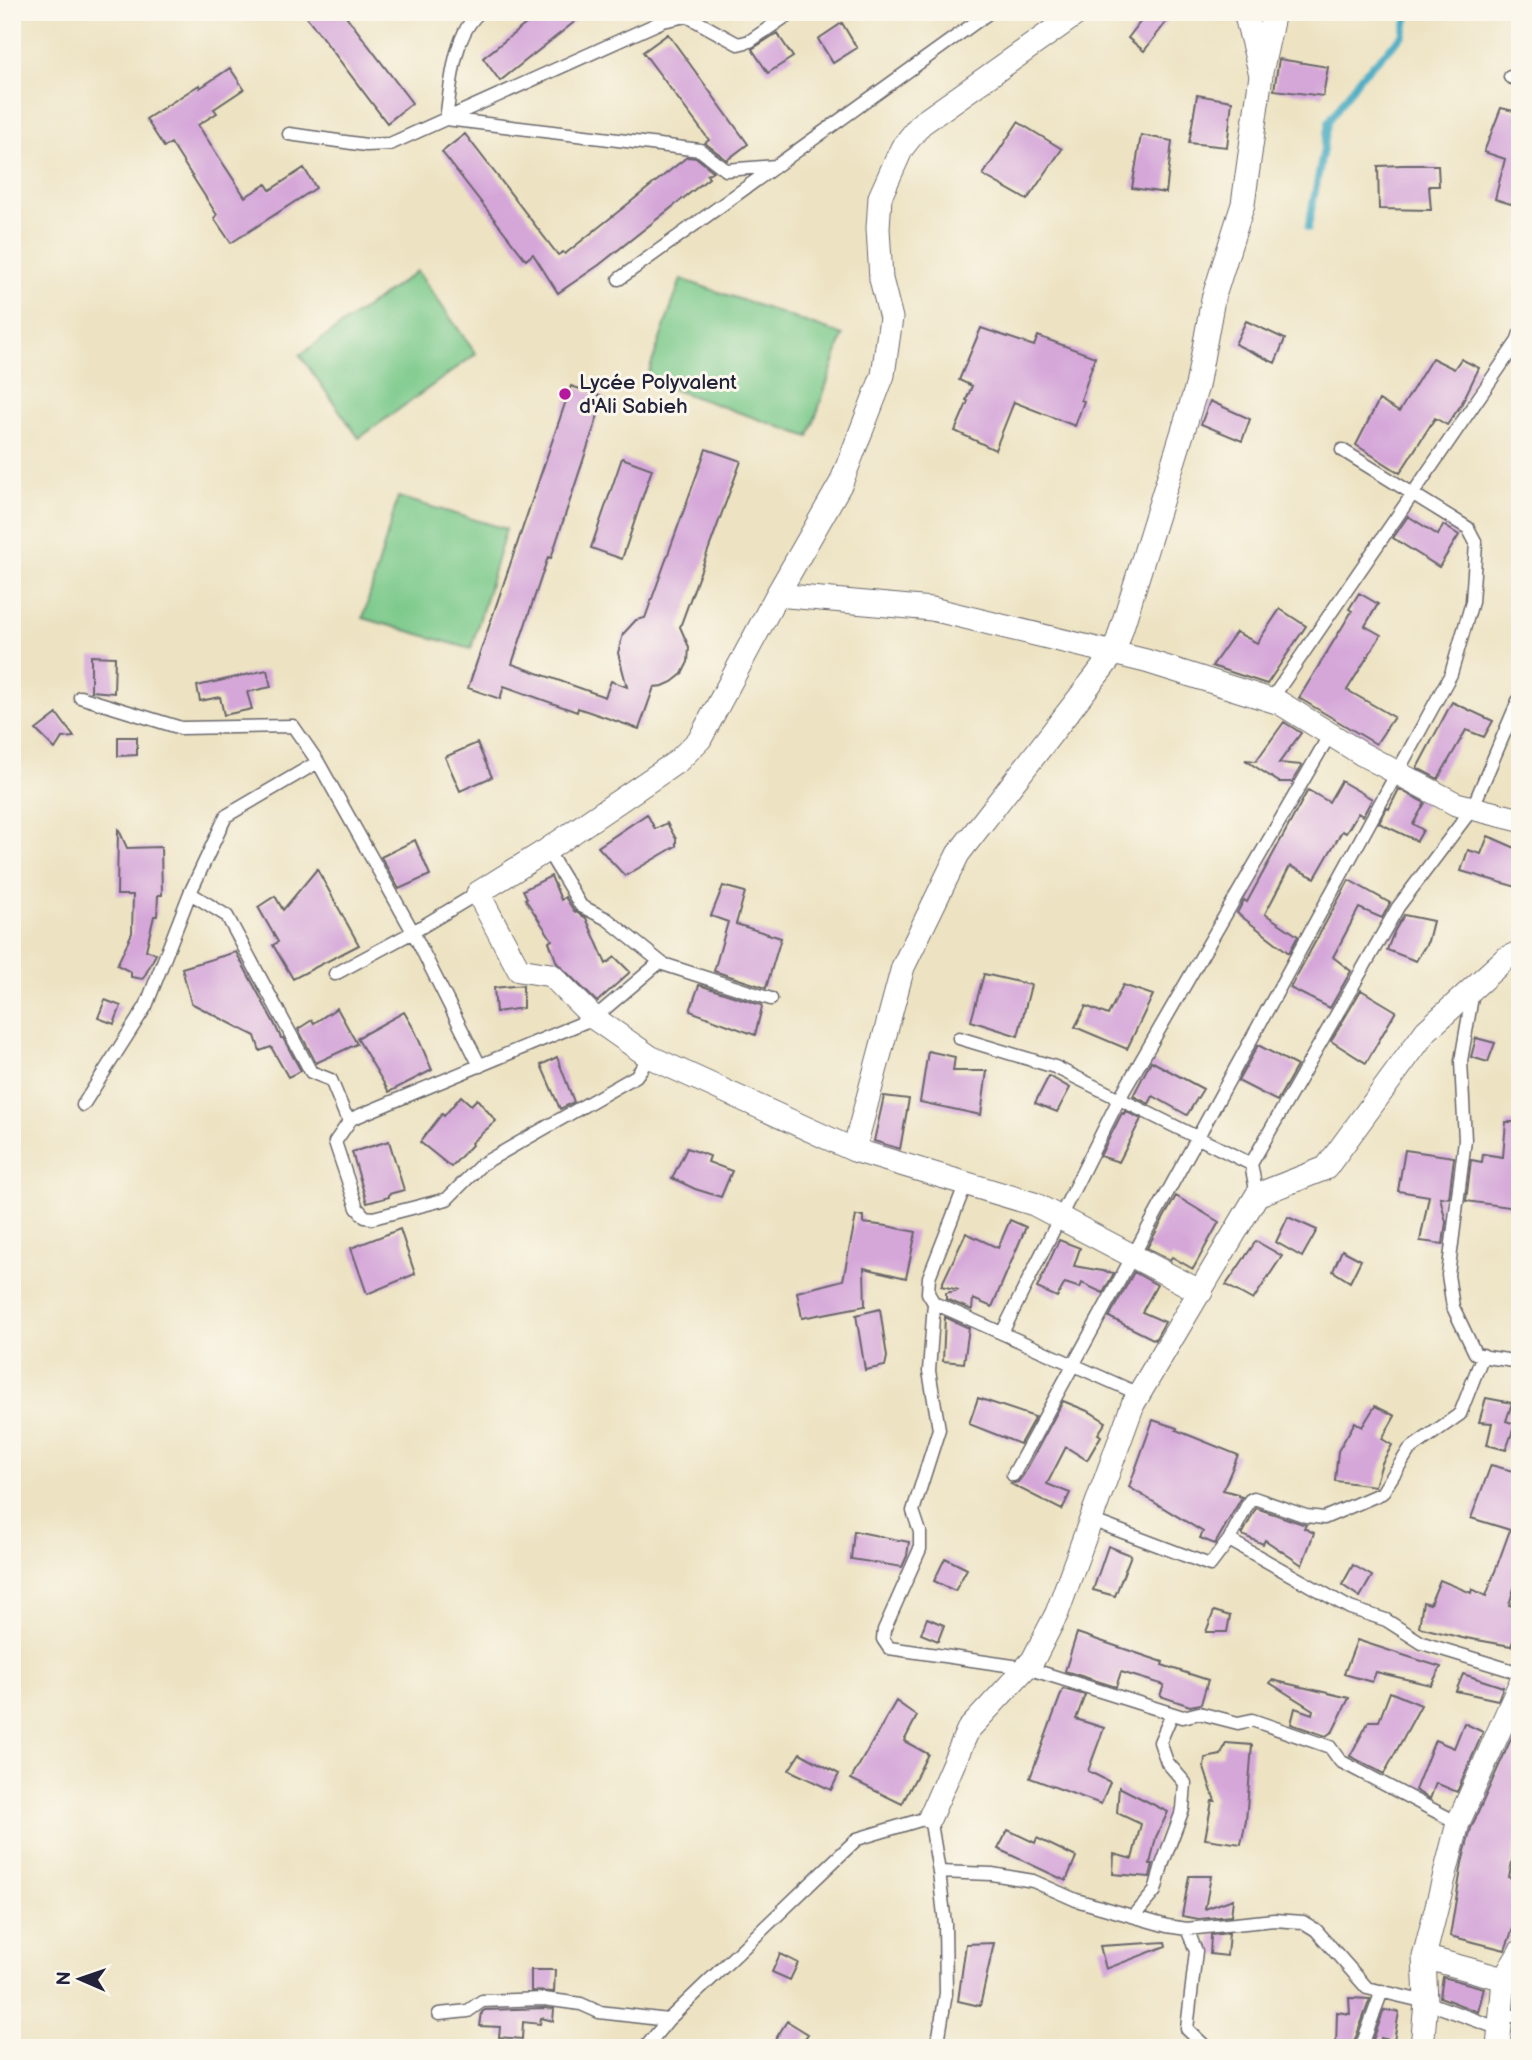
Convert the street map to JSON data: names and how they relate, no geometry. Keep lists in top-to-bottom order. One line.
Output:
{"places":["Lycée Polyvalent d'Ali Sabieh"],"north":"left"}
